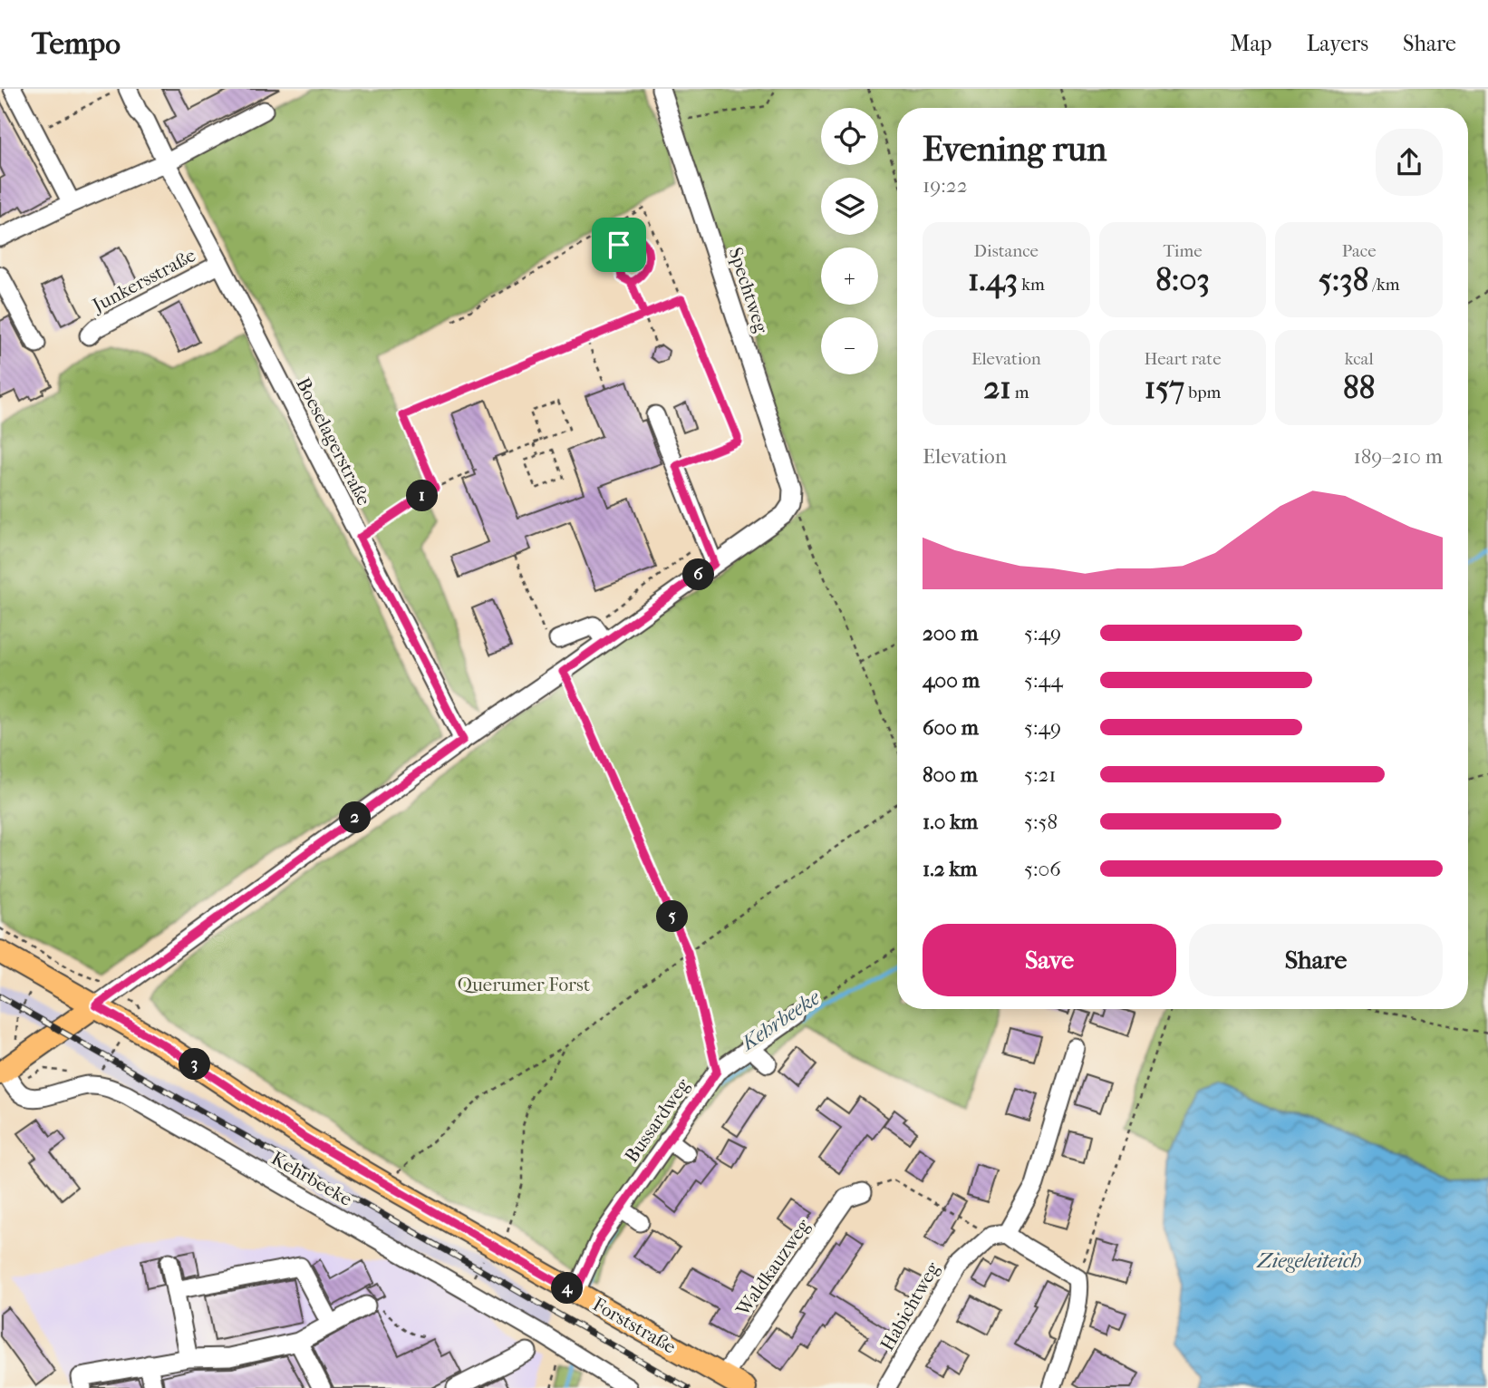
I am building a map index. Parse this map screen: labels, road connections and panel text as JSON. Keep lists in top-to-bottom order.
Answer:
{
  "streets": {
    "main road": ["Forststraße"],
    "street": [
      "Junkersstraße",
      "Spechtweg",
      "Boeselagerstraße",
      "Bussardweg",
      "Kehrbeeke",
      "Waldkauzweg",
      "Habichtweg"
    ]
  },
  "crossings": [
    ["Junkersstraße", "Boeselagerstraße"],
    ["Bussardweg", "Forststraße"],
    ["Waldkauzweg", "Forststraße"]
  ],
  "water": ["Kehrbeeke", "Ziegeleiteich"],
  "parks": ["Querumer Forst"],
  "page": {
    "header": "Tempo",
    "nav": ["Map", "Layers", "Share"],
    "map_buttons": ["+", "−"],
    "heading": ["Evening run", "19:22"],
    "stats": [
      ["Distance", "1.43 km"],
      ["Time", "8:03"],
      ["Pace", "5:38 /km"],
      ["Elevation", "21 m"],
      ["Heart rate", "157 bpm"],
      ["kcal", "88"]
    ],
    "chart": ["Elevation", "189–210 m"],
    "pins": [
      "1",
      "6",
      "2",
      "5",
      "3",
      "4"
    ],
    "list": [
      {
        "name": "200 m",
        "note": "5:49"
      },
      {
        "name": "400 m",
        "note": "5:44"
      },
      {
        "name": "600 m",
        "note": "5:49"
      },
      {
        "name": "800 m",
        "note": "5:21"
      },
      {
        "name": "1.0 km",
        "note": "5:58"
      },
      {
        "name": "1.2 km",
        "note": "5:06"
      }
    ],
    "buttons": ["Save", "Share"]
  }
}
